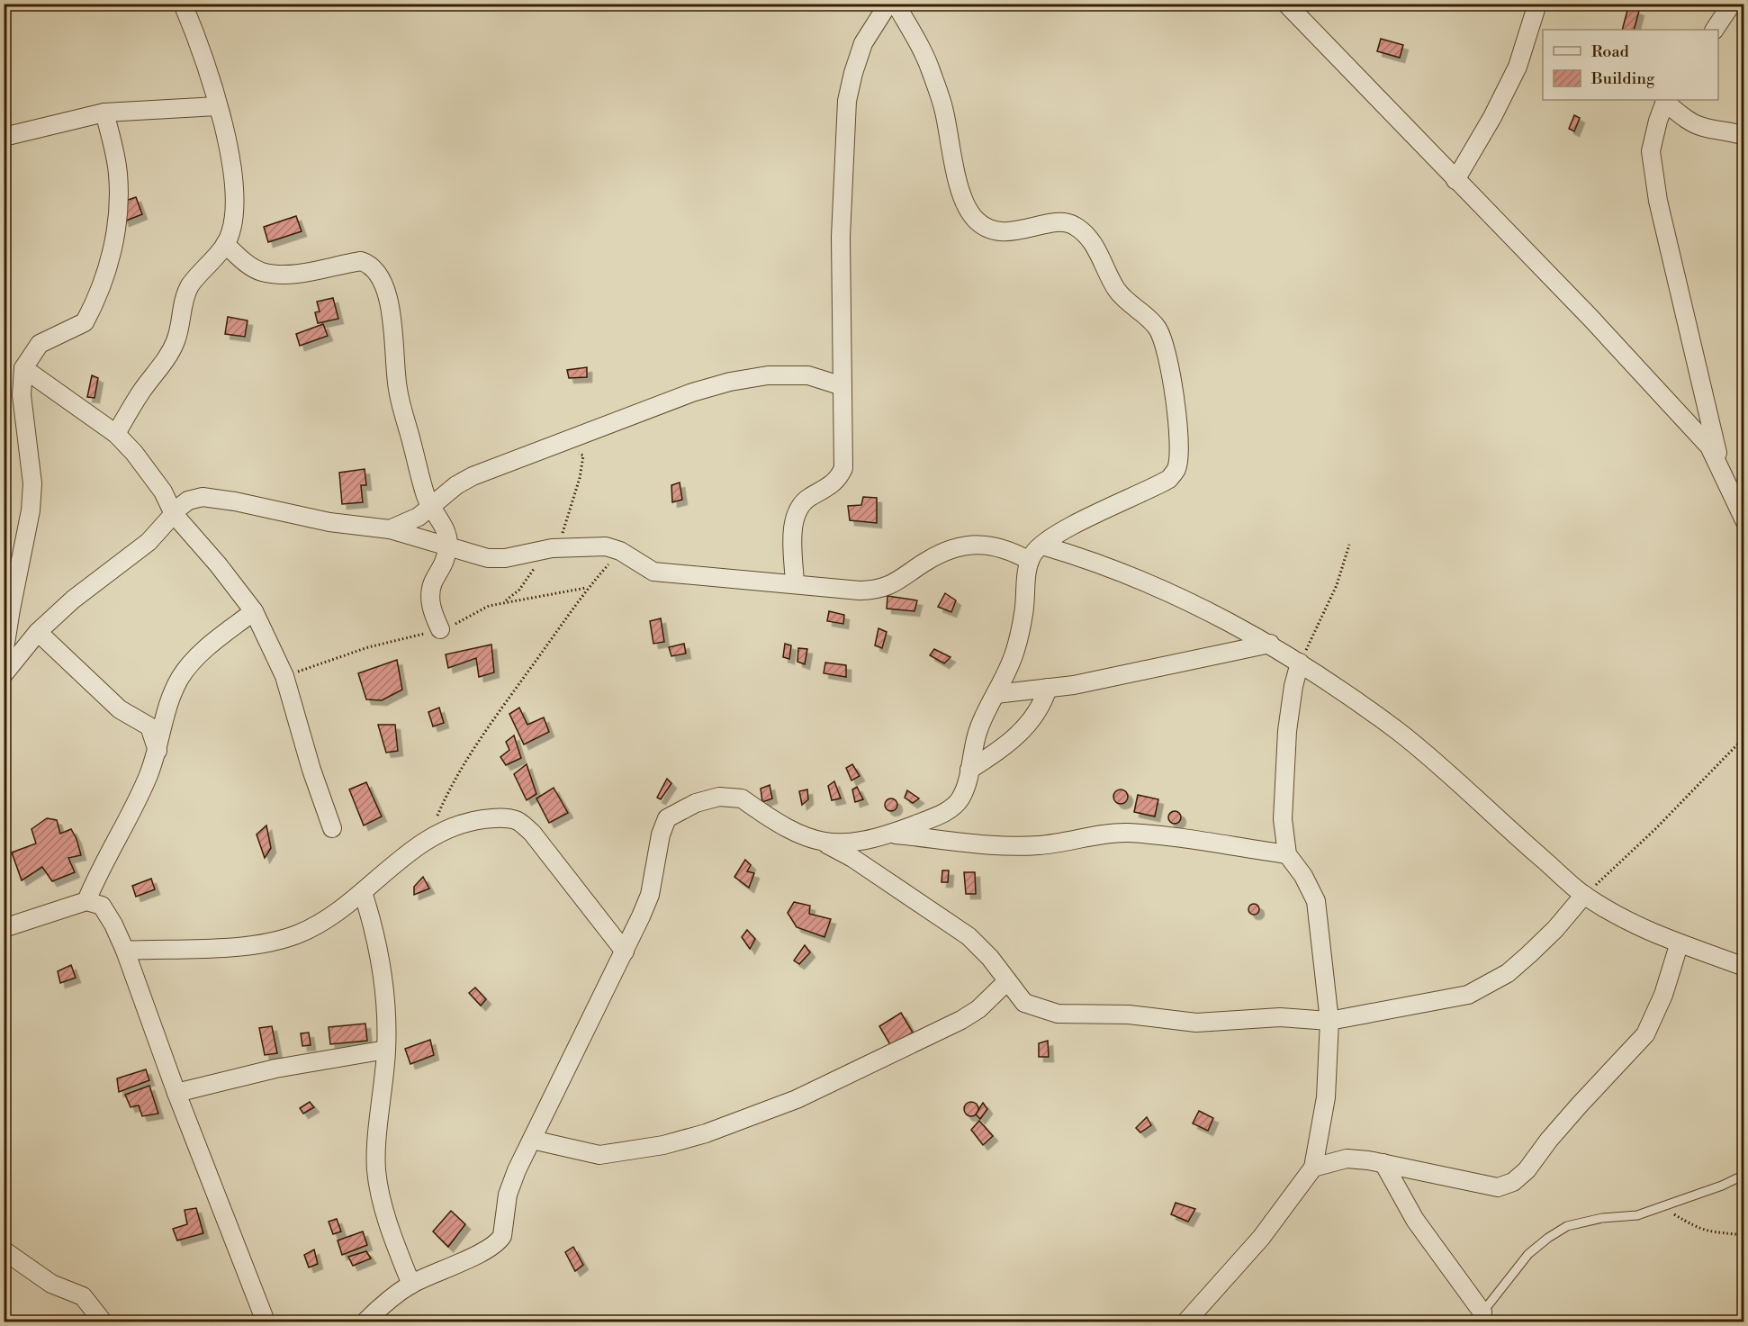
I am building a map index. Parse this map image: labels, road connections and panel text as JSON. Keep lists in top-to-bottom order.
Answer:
{
  "legend": ["Road", "Building"]
}
